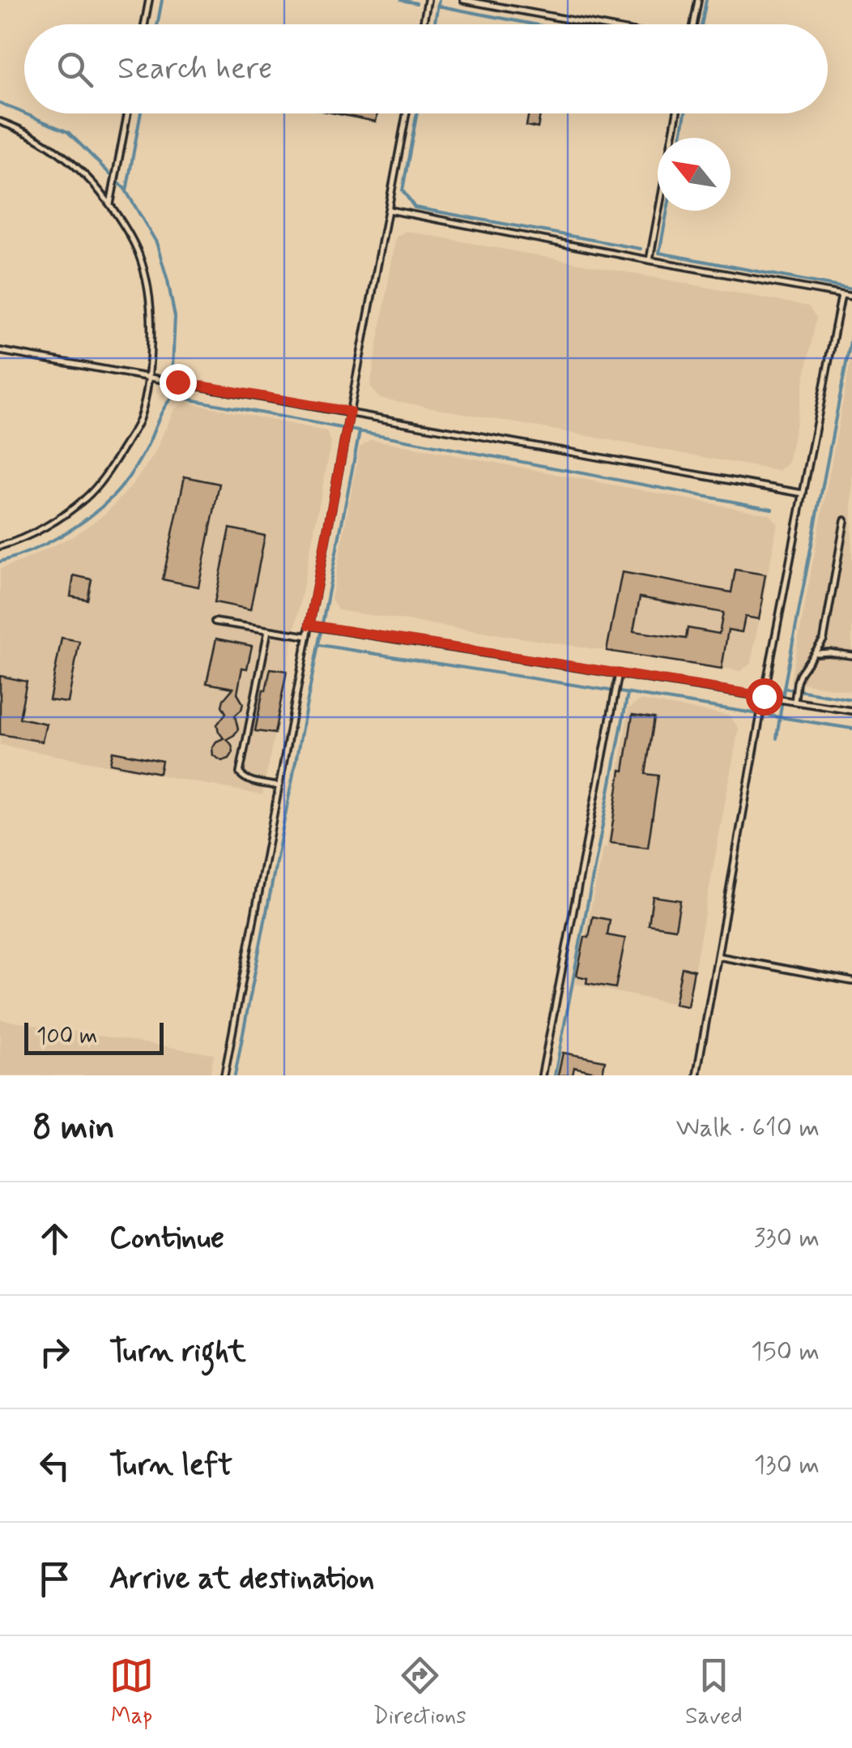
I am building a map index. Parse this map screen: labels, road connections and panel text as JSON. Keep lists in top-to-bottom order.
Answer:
{
  "scale_bar": "100 m",
  "north": "top left",
  "page": {
    "search": "Search here",
    "scale": "100 m",
    "heading": ["8 min", "Walk · 610 m"],
    "list": [
      ["Continue", "330 m"],
      ["Turn right", "150 m"],
      ["Turn left", "130 m"],
      "Arrive at destination"
    ],
    "nav": ["Map", "Directions", "Saved"]
  }
}
